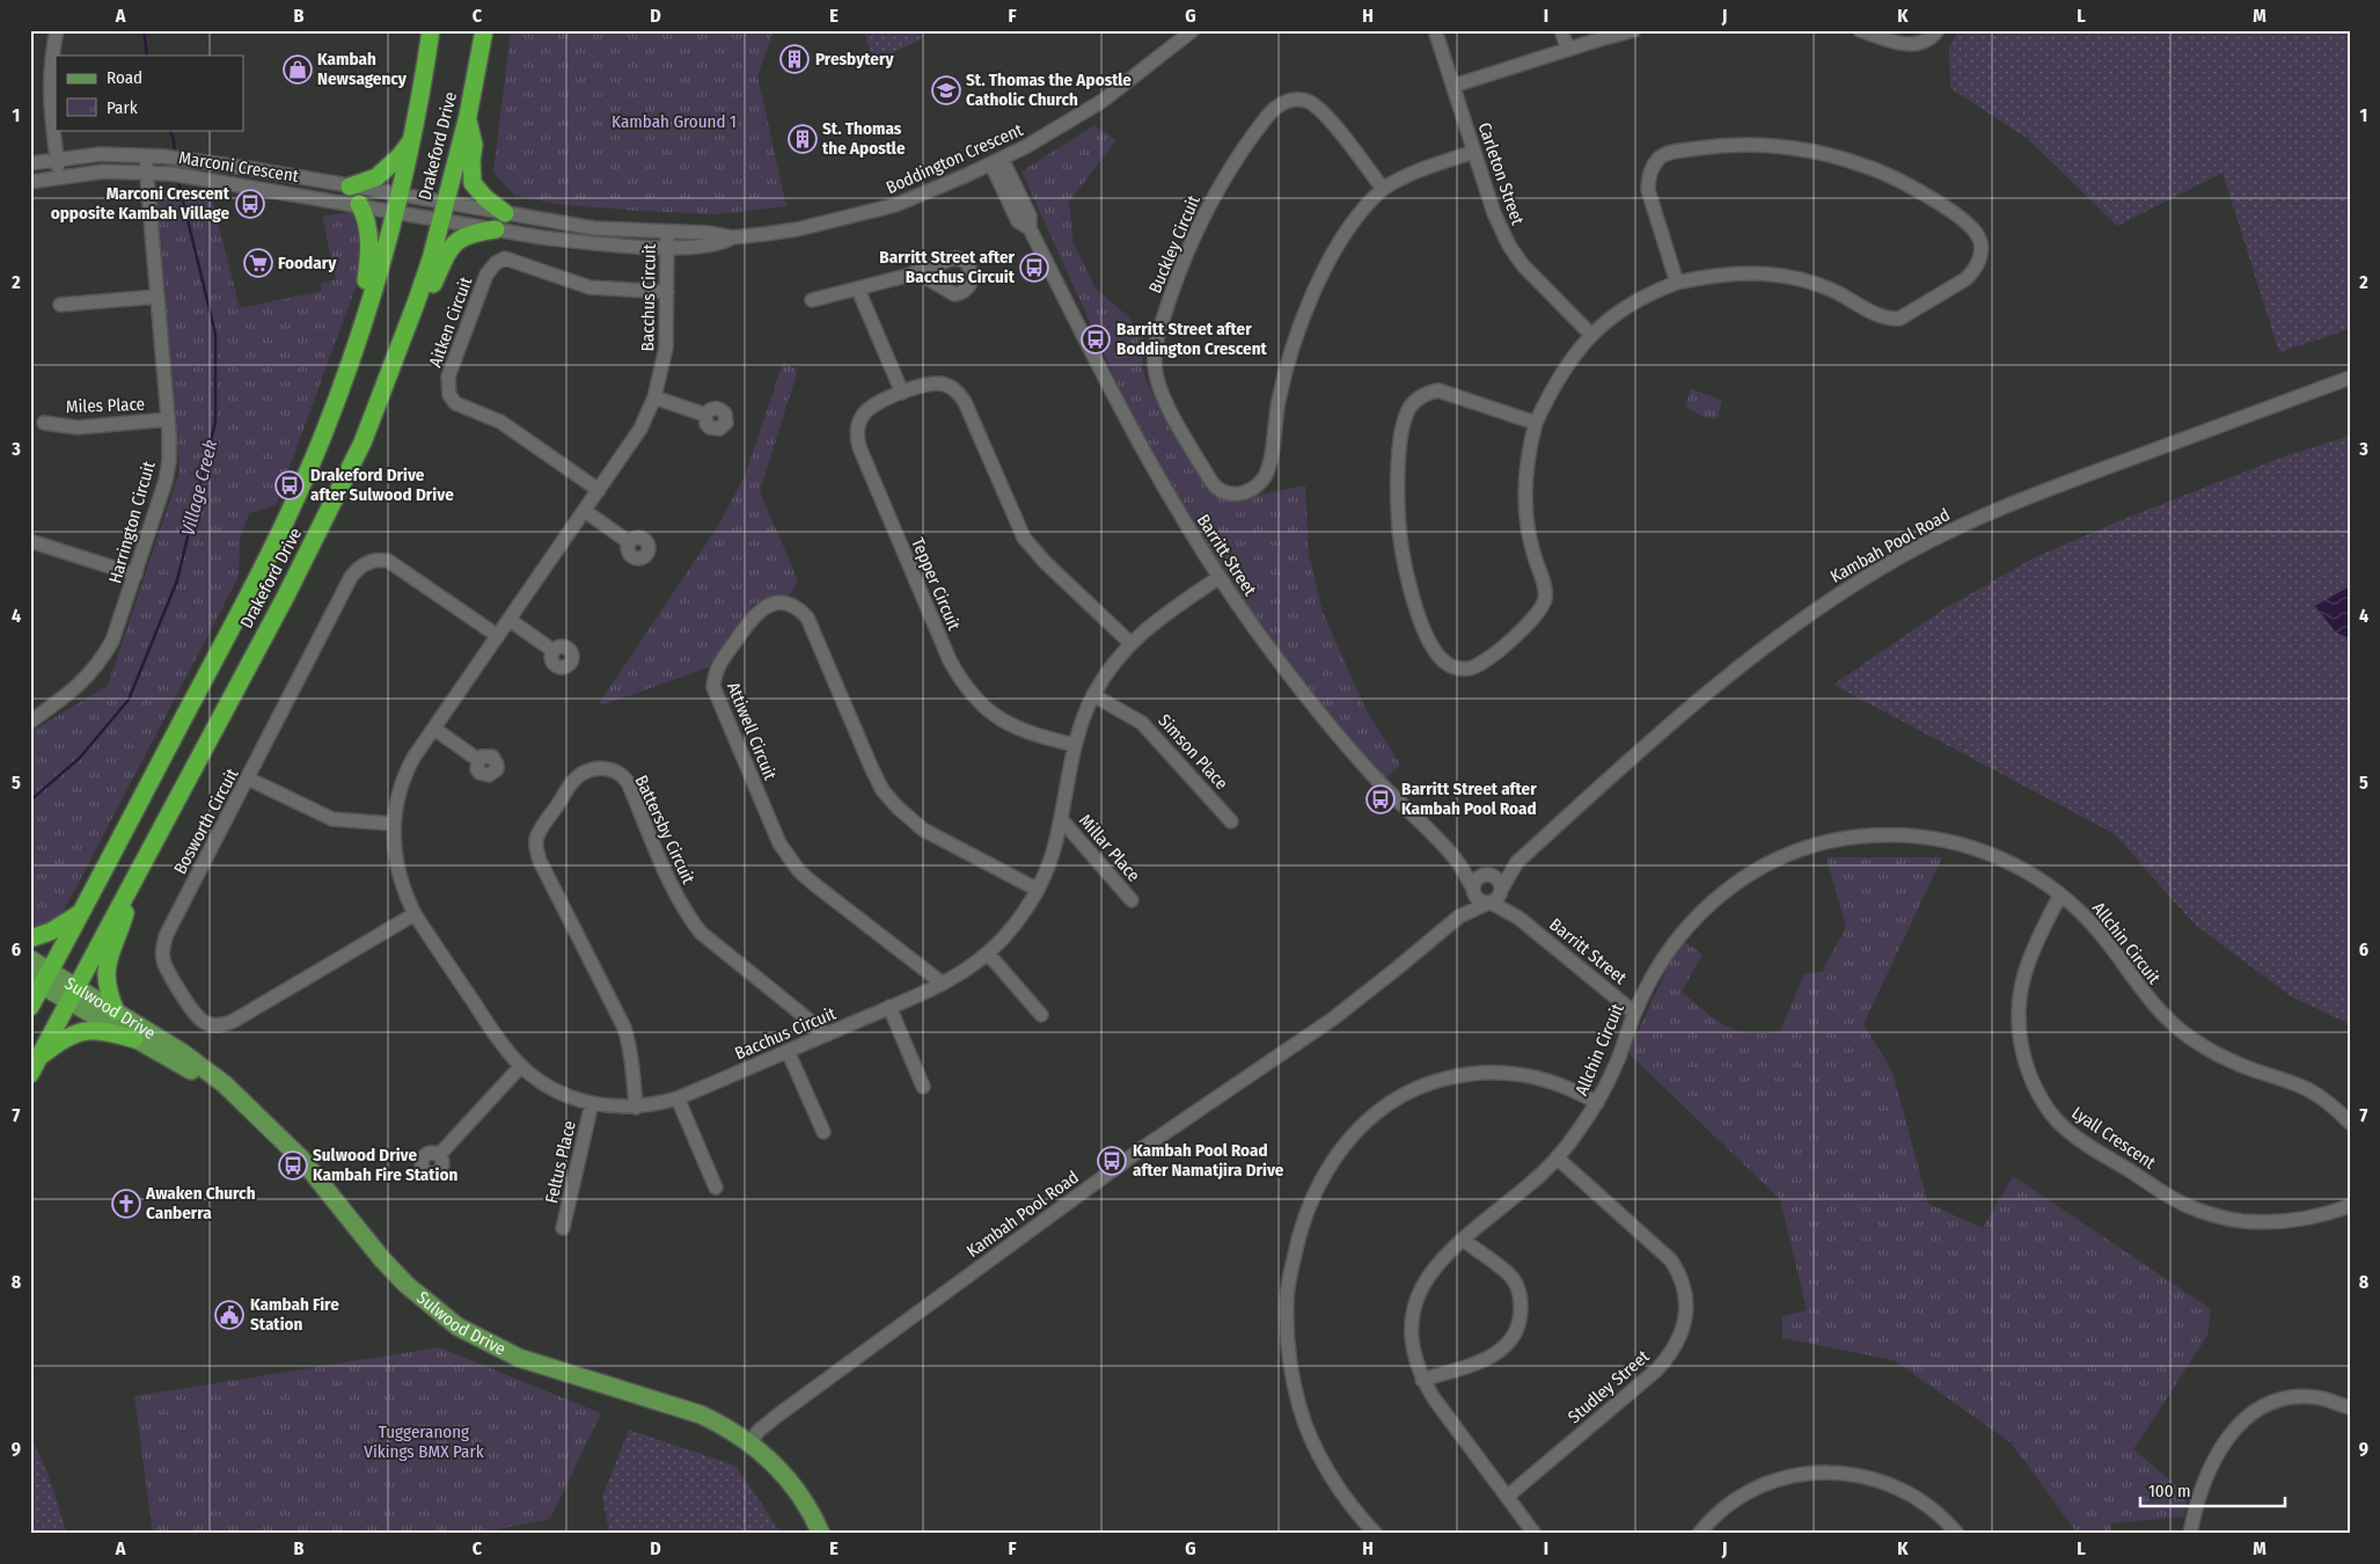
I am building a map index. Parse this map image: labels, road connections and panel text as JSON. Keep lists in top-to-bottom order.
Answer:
{
  "streets": {
    "highway": ["Drakeford Drive"],
    "main road": ["Sulwood Drive"],
    "street": [
      "Boddington Crescent",
      "Marconi Crescent",
      "Carleton Street",
      "Buckley Circuit",
      "Bacchus Circuit",
      "Aitken Circuit",
      "Miles Place",
      "Harrington Circuit",
      "Kambah Pool Road",
      "Barritt Street",
      "Tepper Circuit",
      "Attiwell Circuit",
      "Simson Place",
      "Bosworth Circuit",
      "Battersby Circuit",
      "Millar Place",
      "Allchin Circuit",
      "Lyall Crescent",
      "Feltus Place",
      "Studley Street"
    ]
  },
  "crossings": [
    ["Drakeford Drive", "Boddington Crescent"],
    ["Drakeford Drive", "Marconi Crescent"],
    ["Drakeford Drive", "Sulwood Drive"],
    ["Boddington Crescent", "Marconi Crescent"],
    ["Boddington Crescent", "Bacchus Circuit"],
    ["Boddington Crescent", "Barritt Street"],
    ["Marconi Crescent", "Harrington Circuit"],
    ["Carleton Street", "Buckley Circuit"],
    ["Bacchus Circuit", "Aitken Circuit"],
    ["Bacchus Circuit", "Barritt Street"],
    ["Bacchus Circuit", "Tepper Circuit"],
    ["Bacchus Circuit", "Attiwell Circuit"],
    ["Bacchus Circuit", "Simson Place"],
    ["Bacchus Circuit", "Bosworth Circuit"],
    ["Bacchus Circuit", "Battersby Circuit"],
    ["Bacchus Circuit", "Millar Place"],
    ["Bacchus Circuit", "Feltus Place"],
    ["Miles Place", "Harrington Circuit"],
    ["Kambah Pool Road", "Barritt Street"],
    ["Kambah Pool Road", "Sulwood Drive"],
    ["Barritt Street", "Allchin Circuit"],
    ["Allchin Circuit", "Lyall Crescent"],
    ["Allchin Circuit", "Studley Street"]
  ],
  "water": ["Village Creek"],
  "parks": ["Kambah Ground 1", "Tuggeranong Vikings BMX Park"],
  "places": {
    "building": ["Presbytery", "St. Thomas the Apostle"],
    "shop": ["Kambah Newsagency"],
    "school or university": ["St. Thomas the Apostle Catholic Church"],
    "bus stop": [
      "Marconi Crescent opposite Kambah Village",
      "Barritt Street after Bacchus Circuit",
      "Barritt Street after Boddington Crescent",
      "Drakeford Drive after Sulwood Drive",
      "Barritt Street after Kambah Pool Road",
      "Kambah Pool Road after Namatjira Drive",
      "Sulwood Drive Kambah Fire Station"
    ],
    "supermarket": ["Foodary"],
    "church": ["Awaken Church Canberra"],
    "public building": ["Kambah Fire Station"]
  },
  "legend": ["Road", "Park"],
  "scale_bar": "100 m",
  "grid": {
    "columns": [
      "A",
      "B",
      "C",
      "D",
      "E",
      "F",
      "G",
      "H",
      "I",
      "J",
      "K",
      "L",
      "M"
    ],
    "rows": [
      "1",
      "2",
      "3",
      "4",
      "5",
      "6",
      "7",
      "8",
      "9"
    ]
  }
}
